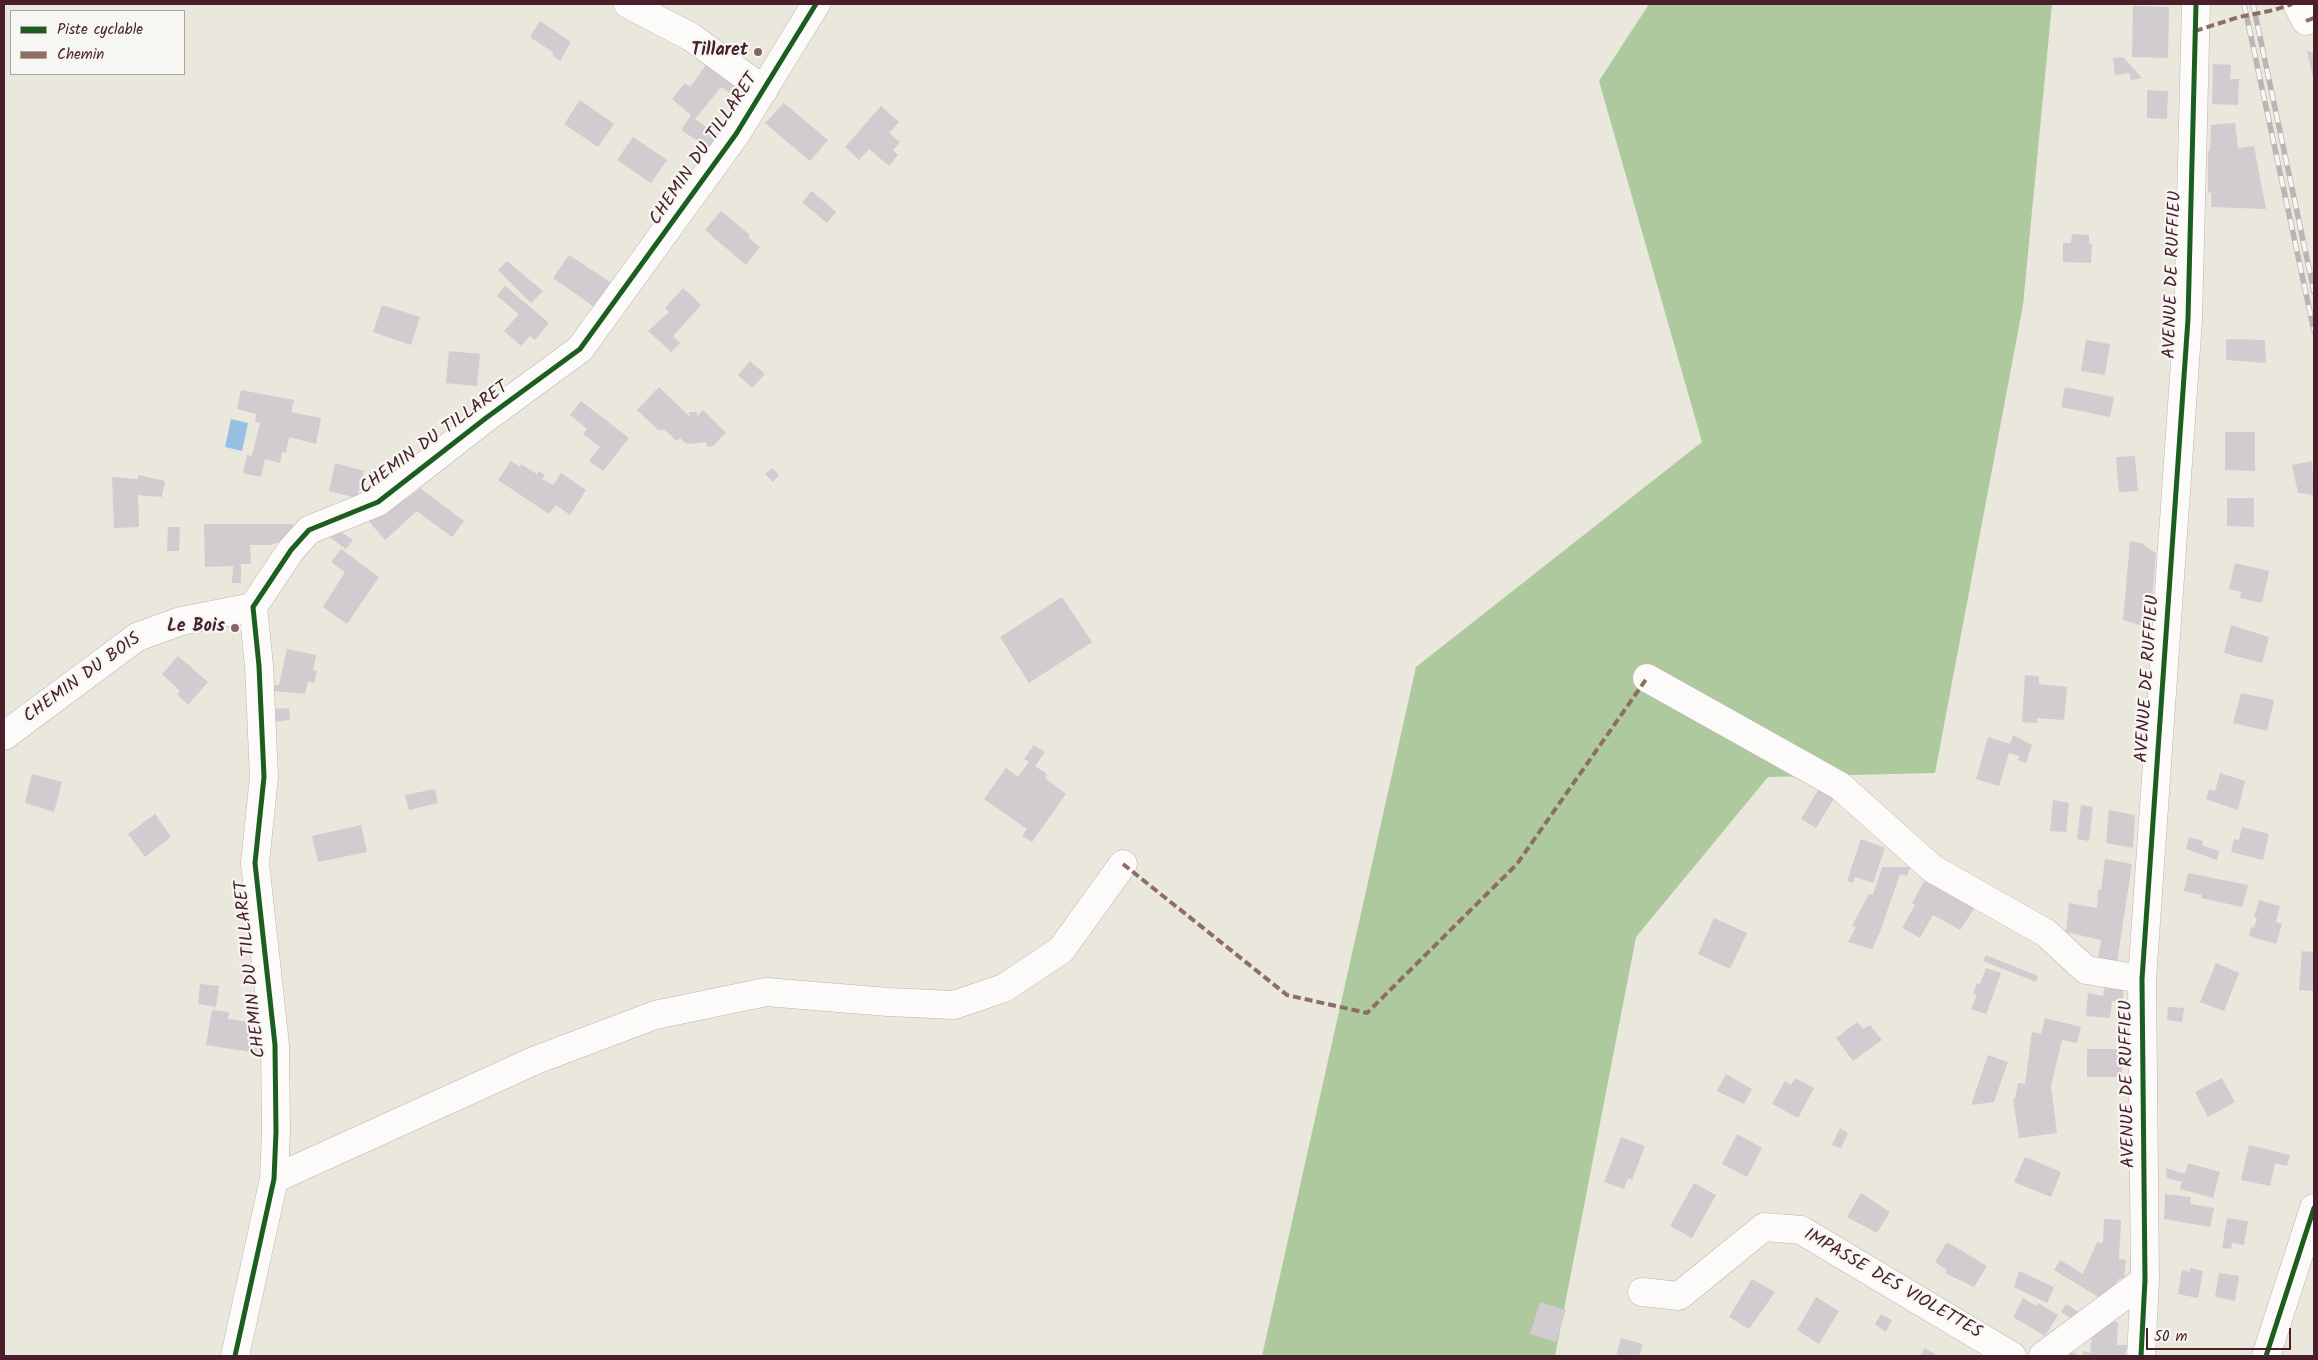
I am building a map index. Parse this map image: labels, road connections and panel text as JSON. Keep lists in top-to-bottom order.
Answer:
{
  "streets": {
    "street": [
      "CHEMIN DU TILLARET",
      "AVENUE DE RUFFIEU",
      "CHEMIN DU BOIS",
      "IMPASSE DES VIOLETTES"
    ]
  },
  "crossings": [
    ["CHEMIN DU TILLARET", "CHEMIN DU BOIS"]
  ],
  "places": ["Tillaret", "Le Bois"],
  "legend": ["Piste cyclable", "Chemin"],
  "scale_bar": "50 m"
}
